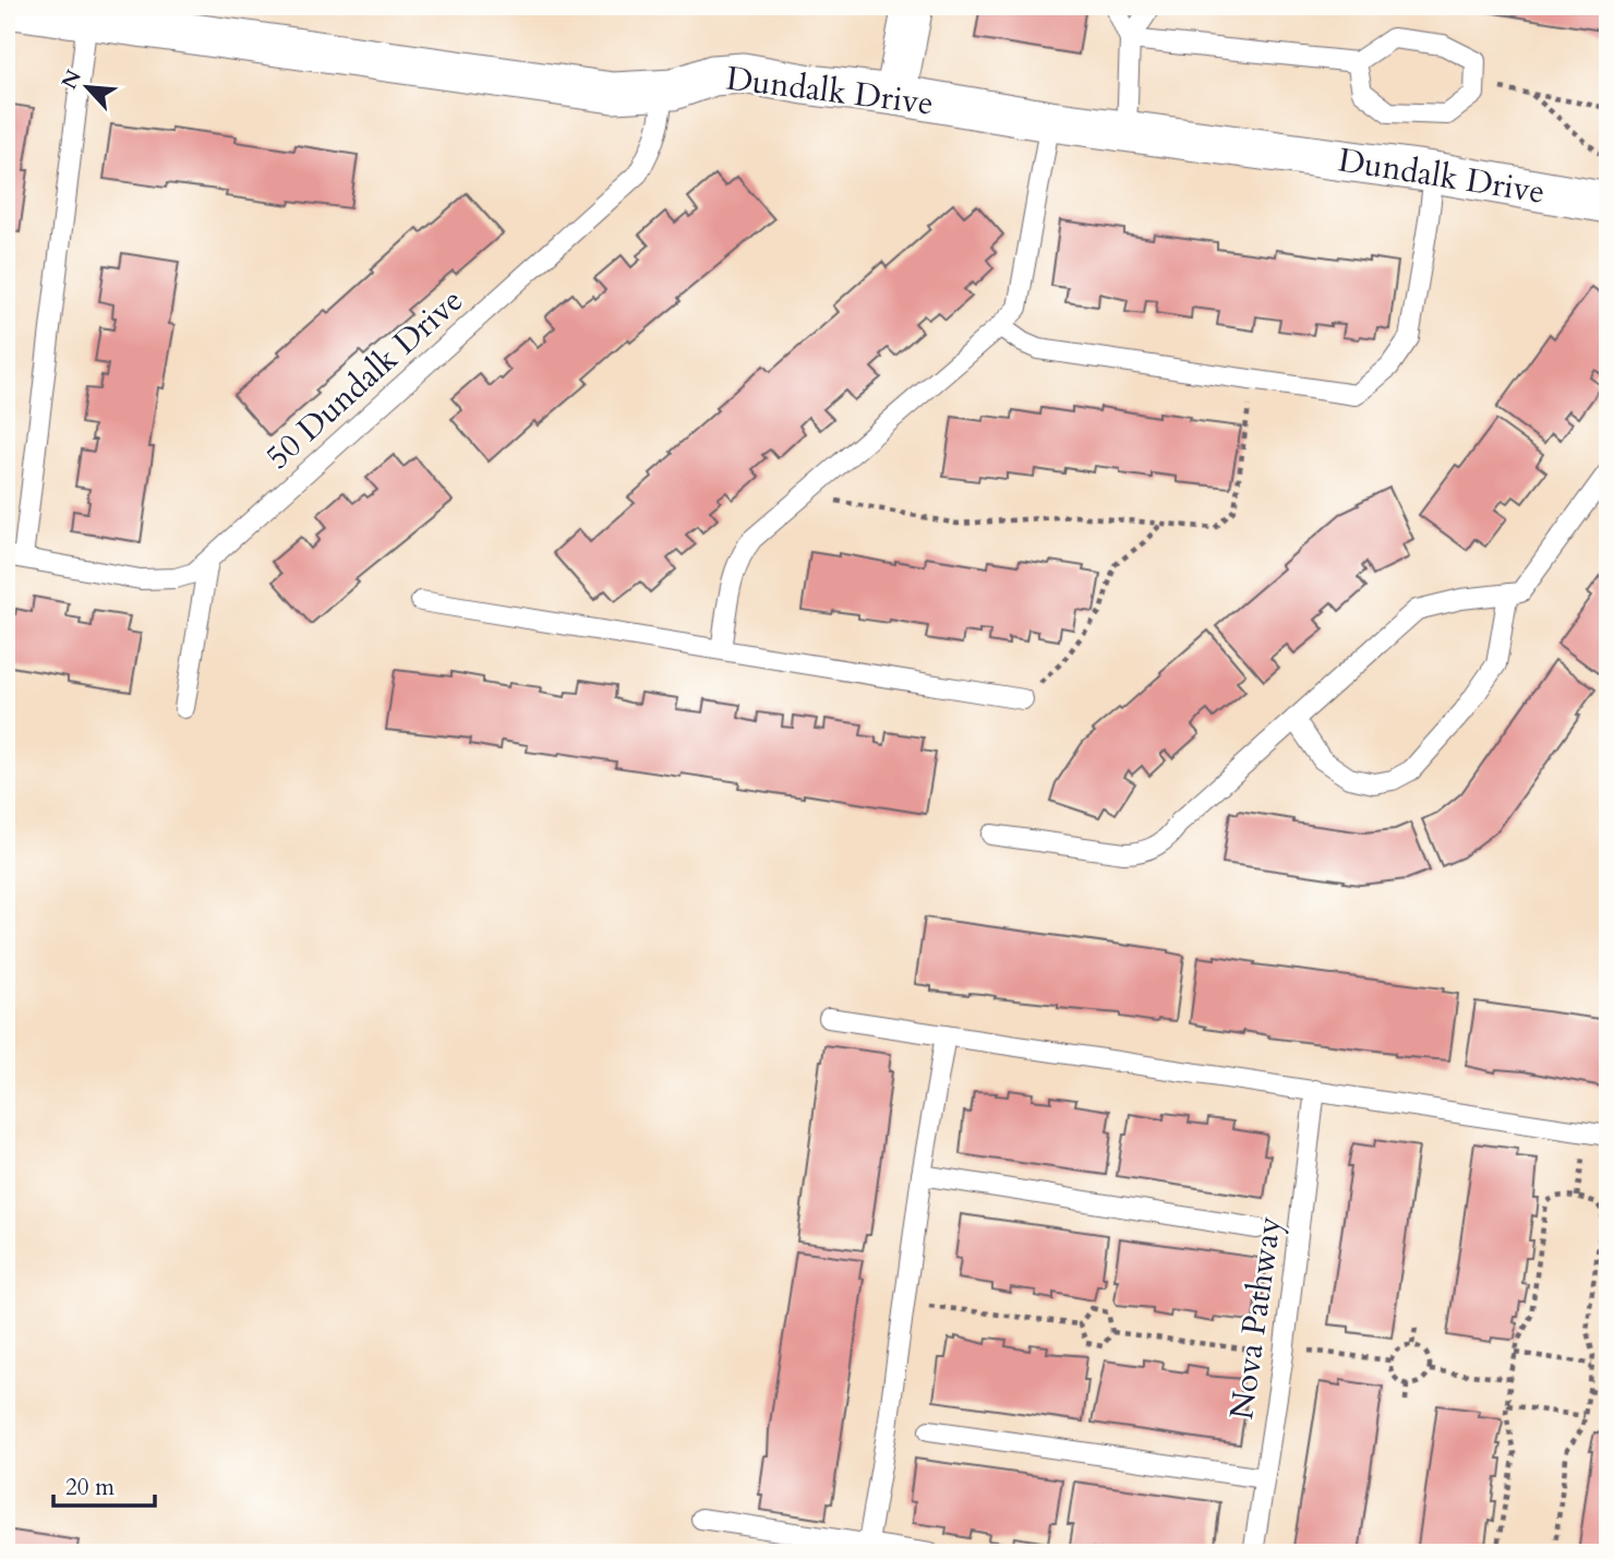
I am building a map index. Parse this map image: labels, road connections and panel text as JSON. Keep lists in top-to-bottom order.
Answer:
{
  "streets": {
    "street": ["Dundalk Drive"],
    "lane": ["50 Dundalk Drive", "Nova Pathway"]
  },
  "crossings": [
    ["Dundalk Drive", "50 Dundalk Drive"]
  ],
  "scale_bar": "20 m",
  "north": "top left"
}
